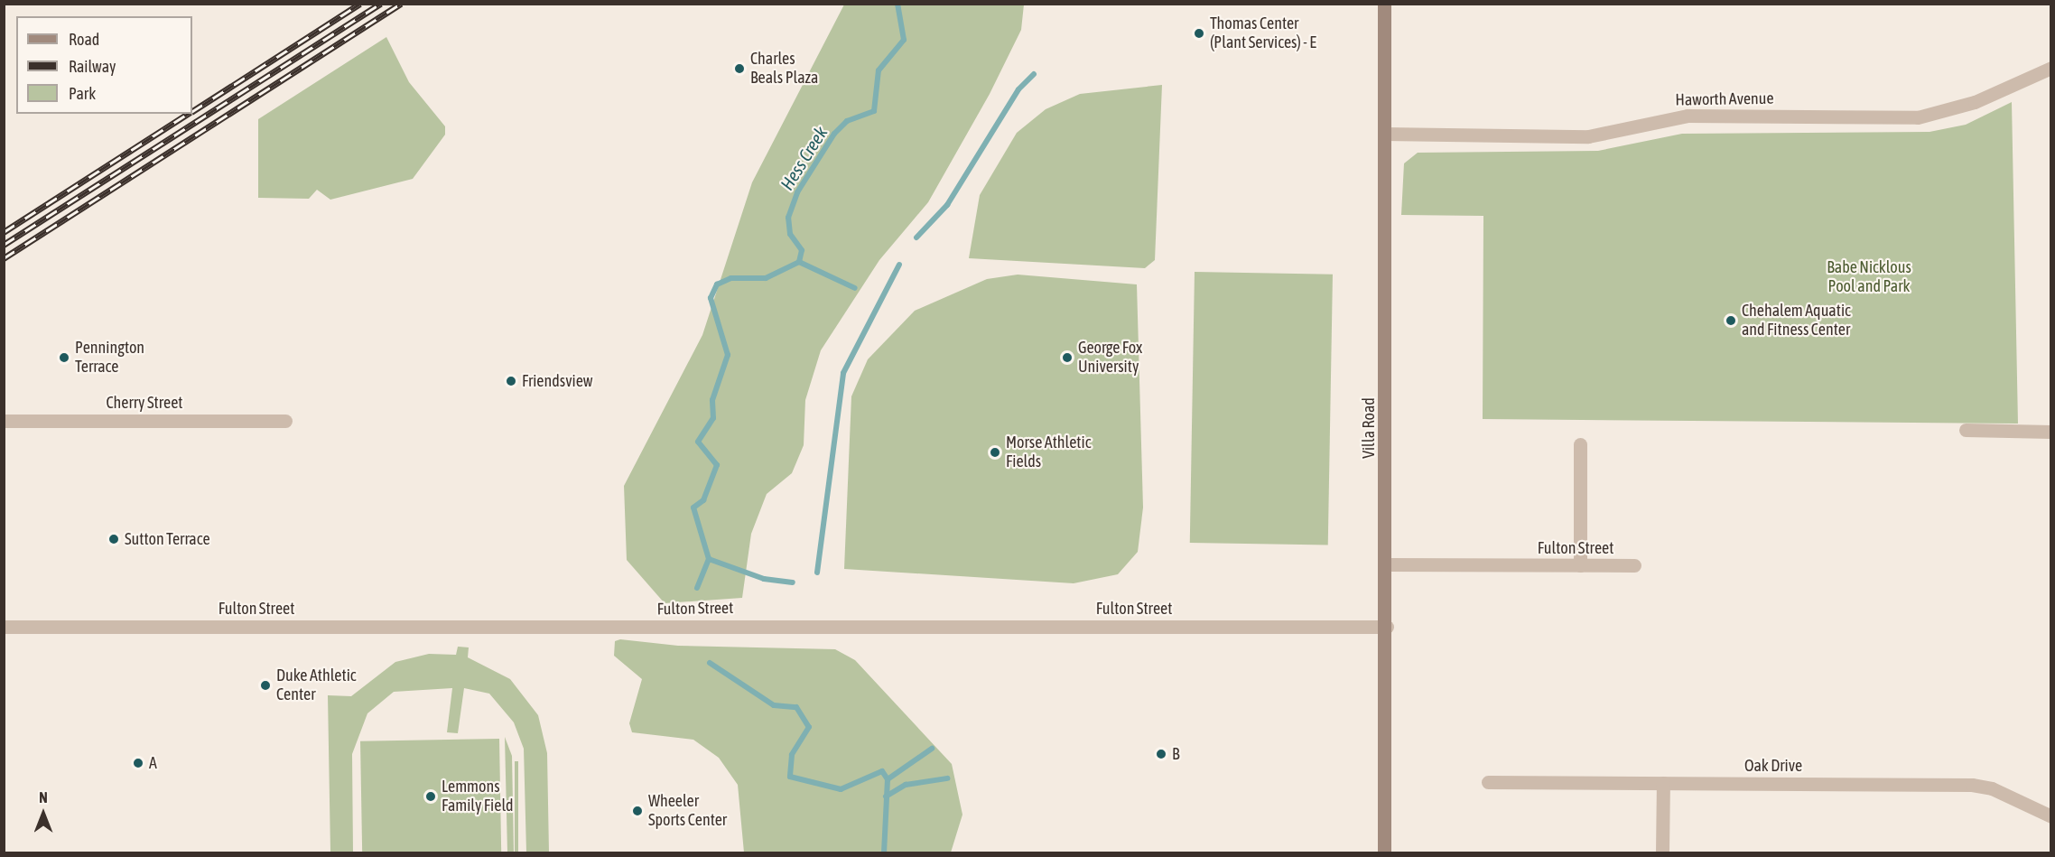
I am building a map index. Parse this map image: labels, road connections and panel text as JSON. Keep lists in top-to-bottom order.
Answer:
{
  "streets": {
    "main road": ["Villa Road"],
    "street": [
      "Haworth Avenue",
      "Cherry Street",
      "Fulton Street",
      "Oak Drive"
    ]
  },
  "crossings": [
    ["Haworth Avenue", "Villa Road"],
    ["Villa Road", "Fulton Street"]
  ],
  "water": ["Hess Creek"],
  "parks": ["Babe Nicklous Pool and Park"],
  "places": [
    "Thomas Center (Plant Services) - E",
    "Charles Beals Plaza",
    "Chehalem Aquatic and Fitness Center",
    "Pennington Terrace",
    "George Fox University",
    "Friendsview",
    "Morse Athletic Fields",
    "Sutton Terrace",
    "Duke Athletic Center",
    "B",
    "A",
    "Lemmons Family Field",
    "Wheeler Sports Center"
  ],
  "legend": ["Road", "Railway", "Park"],
  "north": "top"
}
